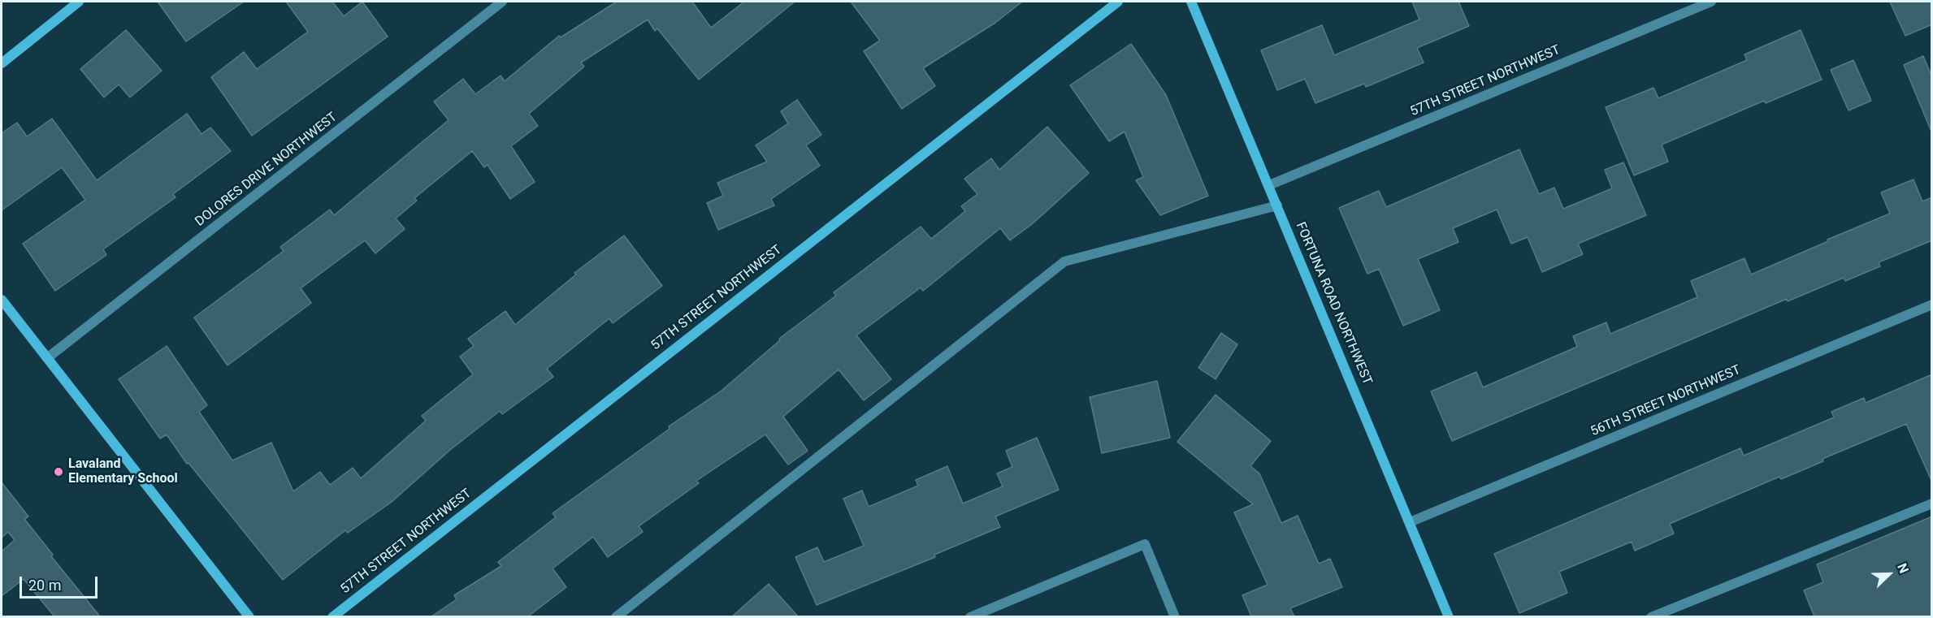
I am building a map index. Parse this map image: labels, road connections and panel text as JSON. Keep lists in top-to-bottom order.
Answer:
{
  "streets": {
    "street": [
      "57TH STREET NORTHWEST",
      "DOLORES DRIVE NORTHWEST",
      "FORTUNA ROAD NORTHWEST",
      "56TH STREET NORTHWEST"
    ]
  },
  "crossings": [
    ["57TH STREET NORTHWEST", "FORTUNA ROAD NORTHWEST"],
    ["FORTUNA ROAD NORTHWEST", "56TH STREET NORTHWEST"]
  ],
  "places": ["Lavaland Elementary School"],
  "scale_bar": "20 m",
  "north": "top right"
}
